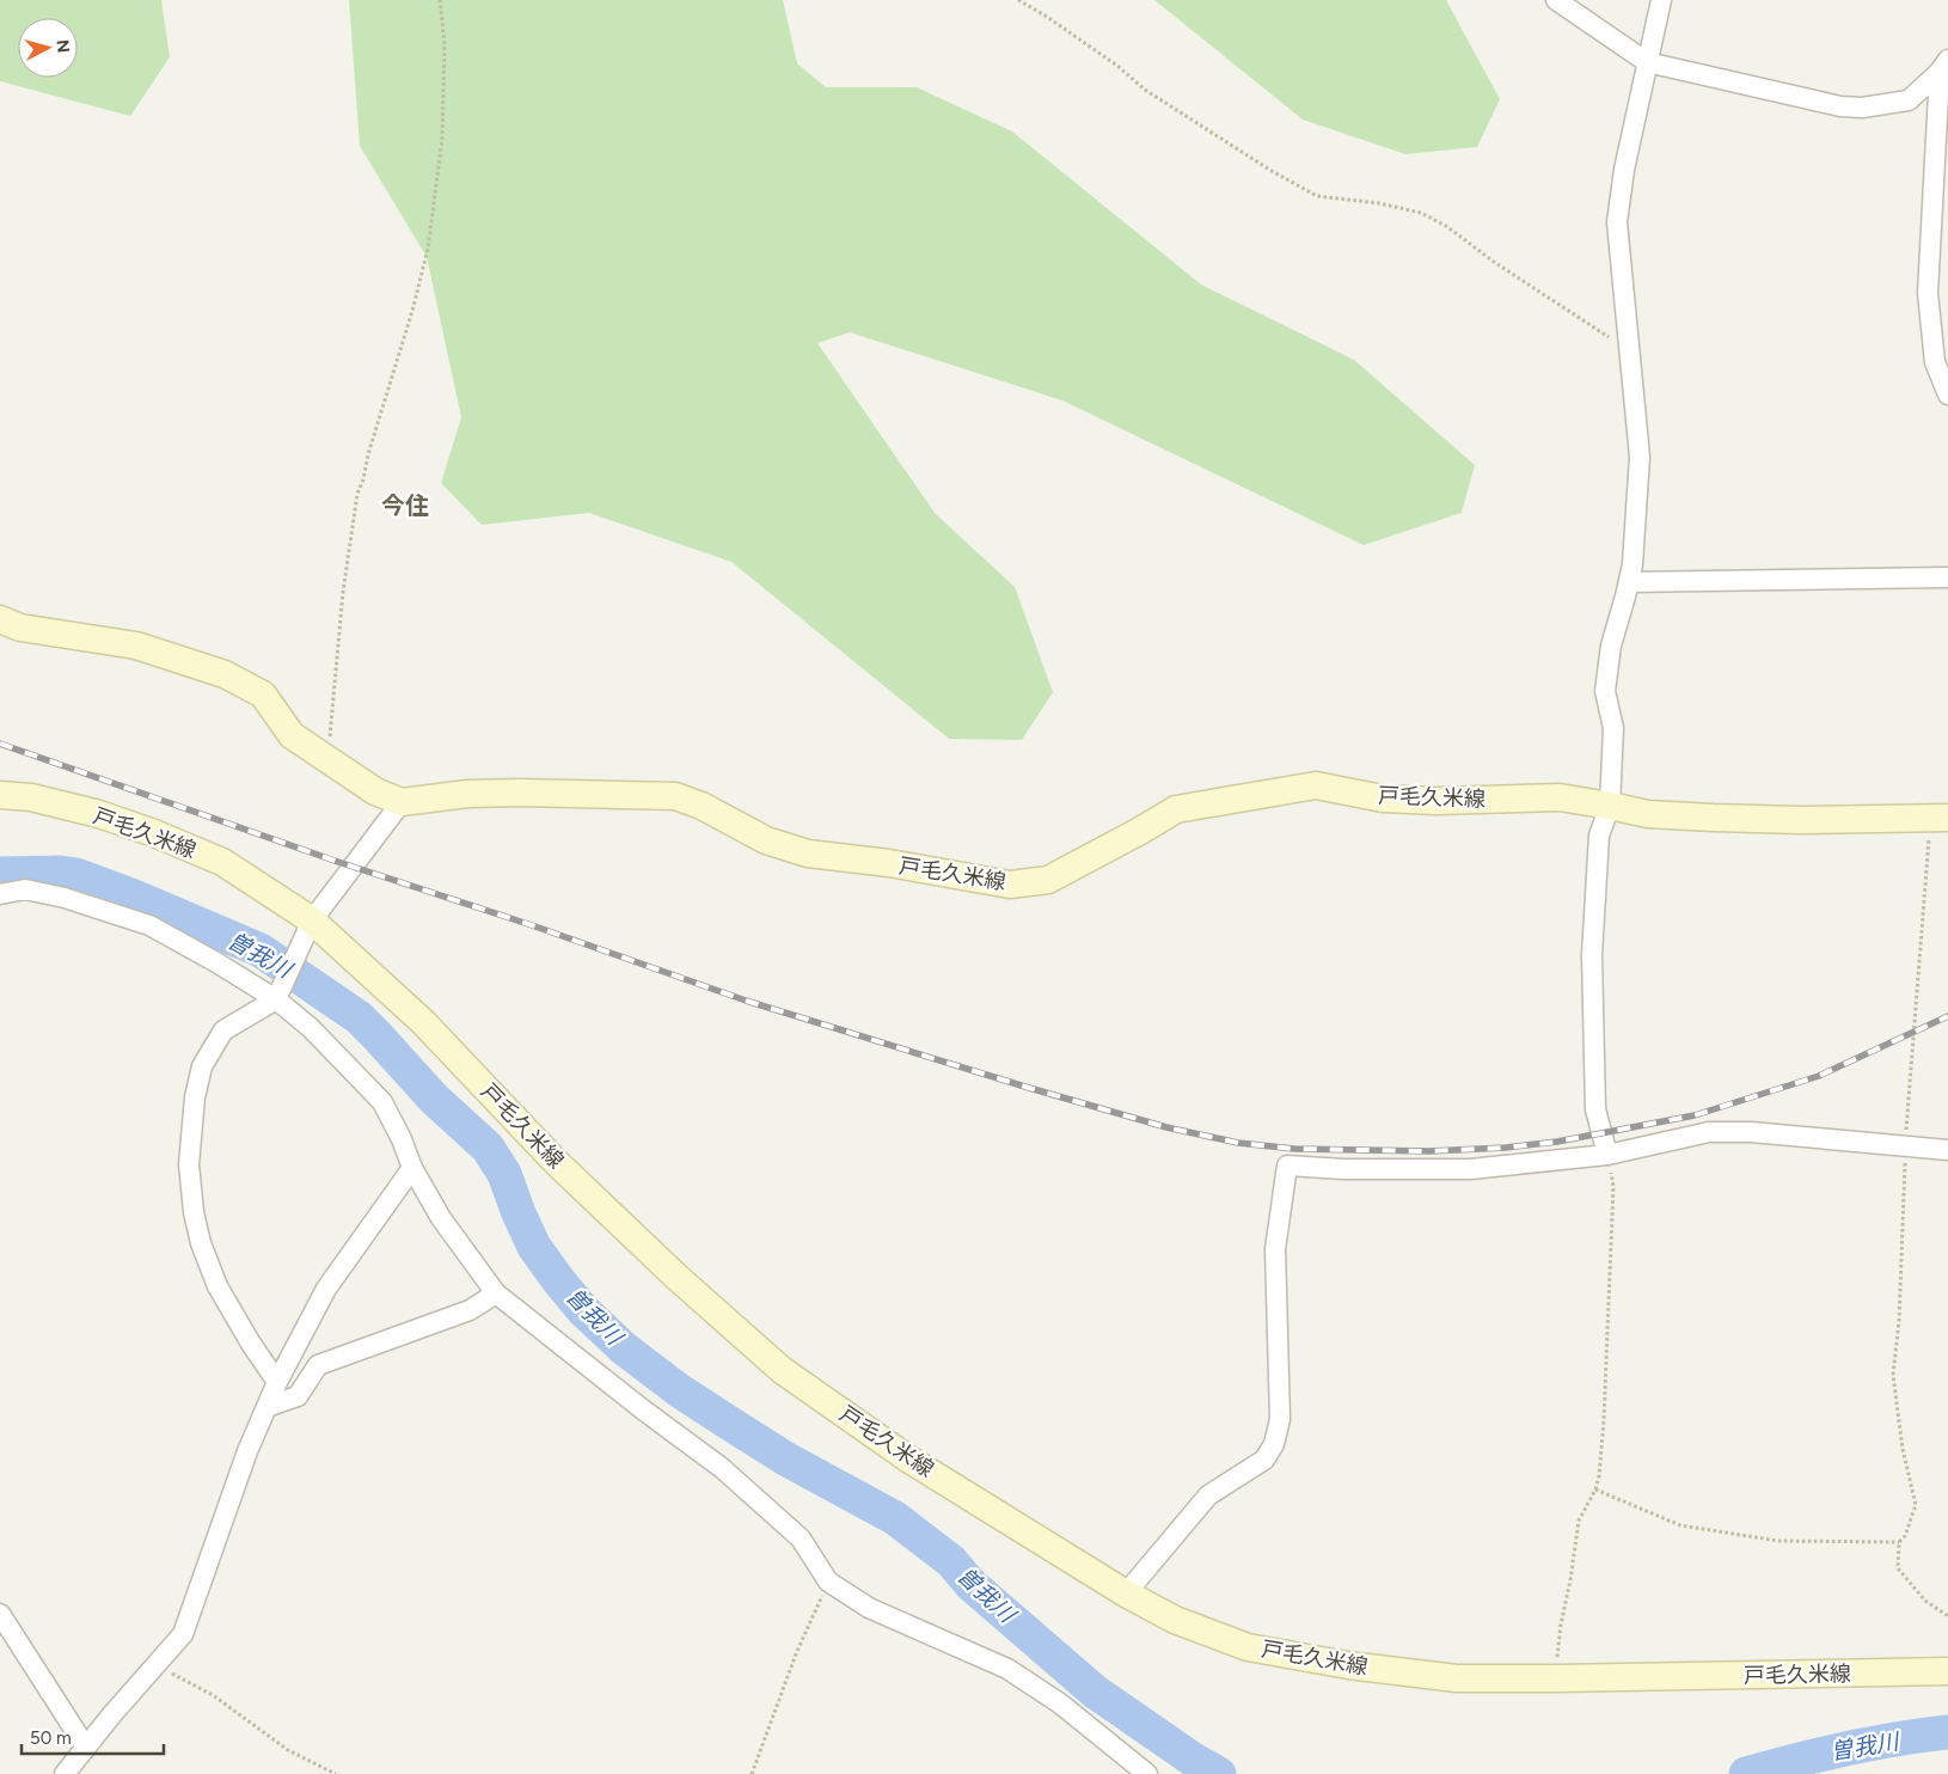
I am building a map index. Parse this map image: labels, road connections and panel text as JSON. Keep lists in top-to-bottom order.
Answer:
{
  "streets": {
    "main road": ["戸毛久米線"]
  },
  "districts": ["今住"],
  "water": ["曽我川"],
  "scale_bar": "50 m",
  "north": "right"
}
